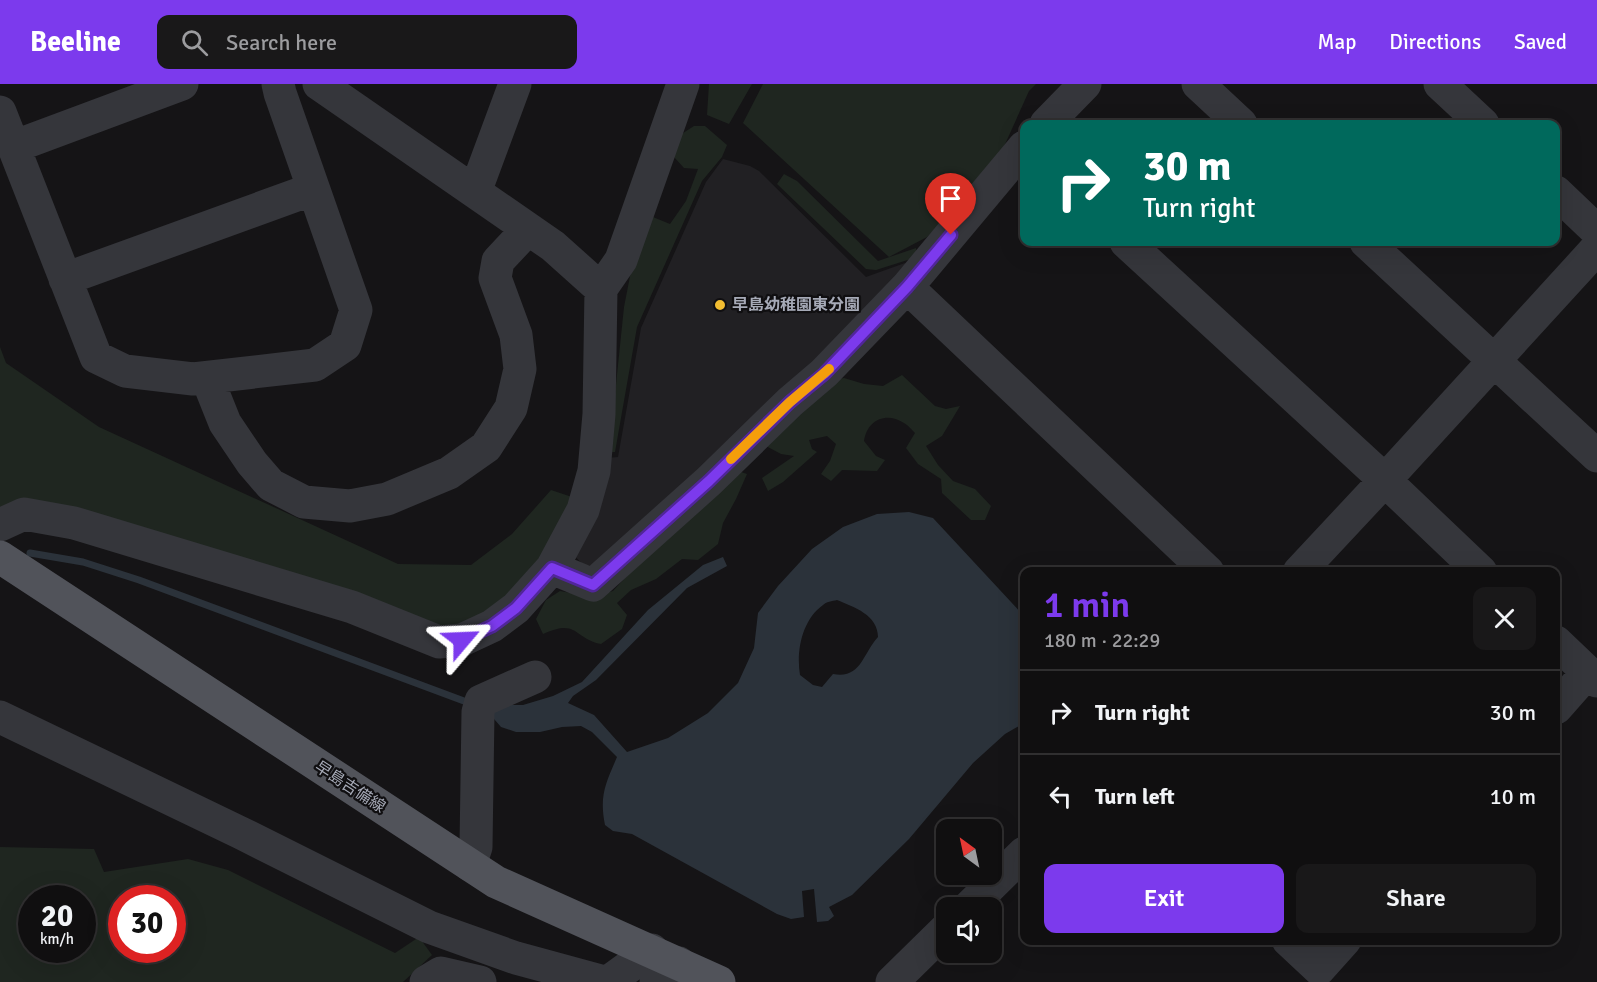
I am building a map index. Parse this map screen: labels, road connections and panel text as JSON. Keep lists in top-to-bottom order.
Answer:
{
  "streets": {
    "main road": ["早島吉備線"]
  },
  "places": ["早島幼稚園東分園"],
  "north": "top left",
  "page": {
    "header": "Beeline",
    "search": "Search here",
    "nav": ["Map", "Directions", "Saved"],
    "turn": ["30 m", "Turn right"],
    "heading": ["1 min", "180 m · 22:29"],
    "list": [
      {
        "name": "Turn right",
        "value": "30 m"
      },
      {
        "name": "Turn left",
        "value": "10 m"
      }
    ],
    "buttons": ["Exit", "Share"],
    "speed": "20 km/h",
    "limit": "30"
  }
}
